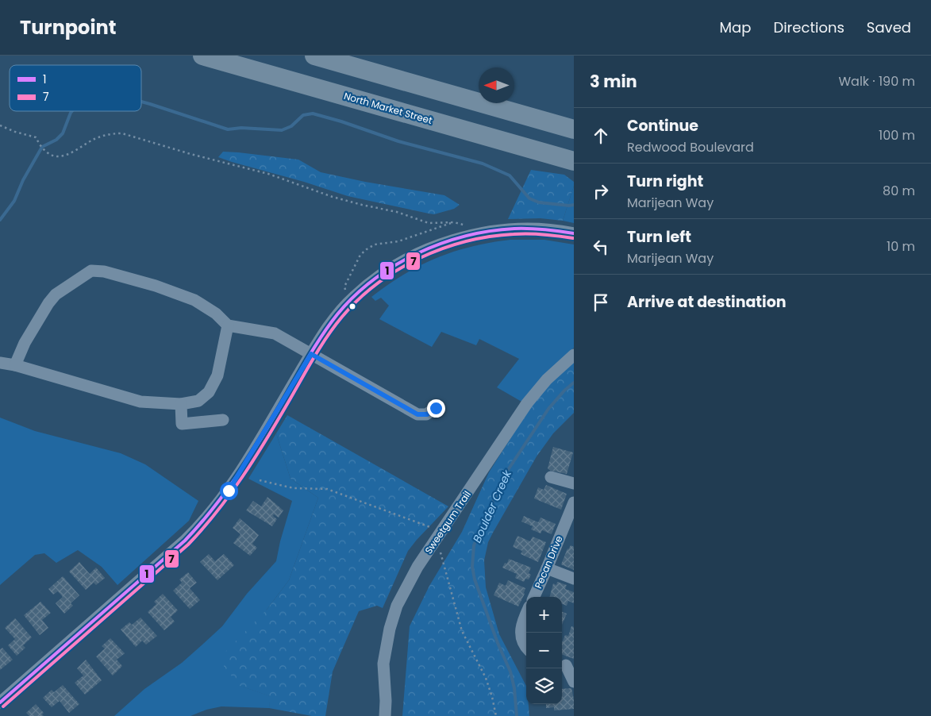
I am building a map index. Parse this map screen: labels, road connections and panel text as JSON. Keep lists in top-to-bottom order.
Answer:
{
  "streets": {
    "main road": ["North Market Street"],
    "street": ["Sweetgum Trail", "Pecan Drive"]
  },
  "water": ["Boulder Creek"],
  "lines": ["transit line 1", "transit line 7"],
  "legend": ["1", "7"],
  "north": "left",
  "page": {
    "header": "Turnpoint",
    "nav": ["Map", "Directions", "Saved"],
    "heading": ["3 min", "Walk · 190 m"],
    "list": [
      ["Continue", "Redwood Boulevard", "100 m"],
      ["Turn right", "Marijean Way", "80 m"],
      ["Turn left", "Marijean Way", "10 m"],
      "Arrive at destination"
    ],
    "map_buttons": ["+", "−"]
  }
}
